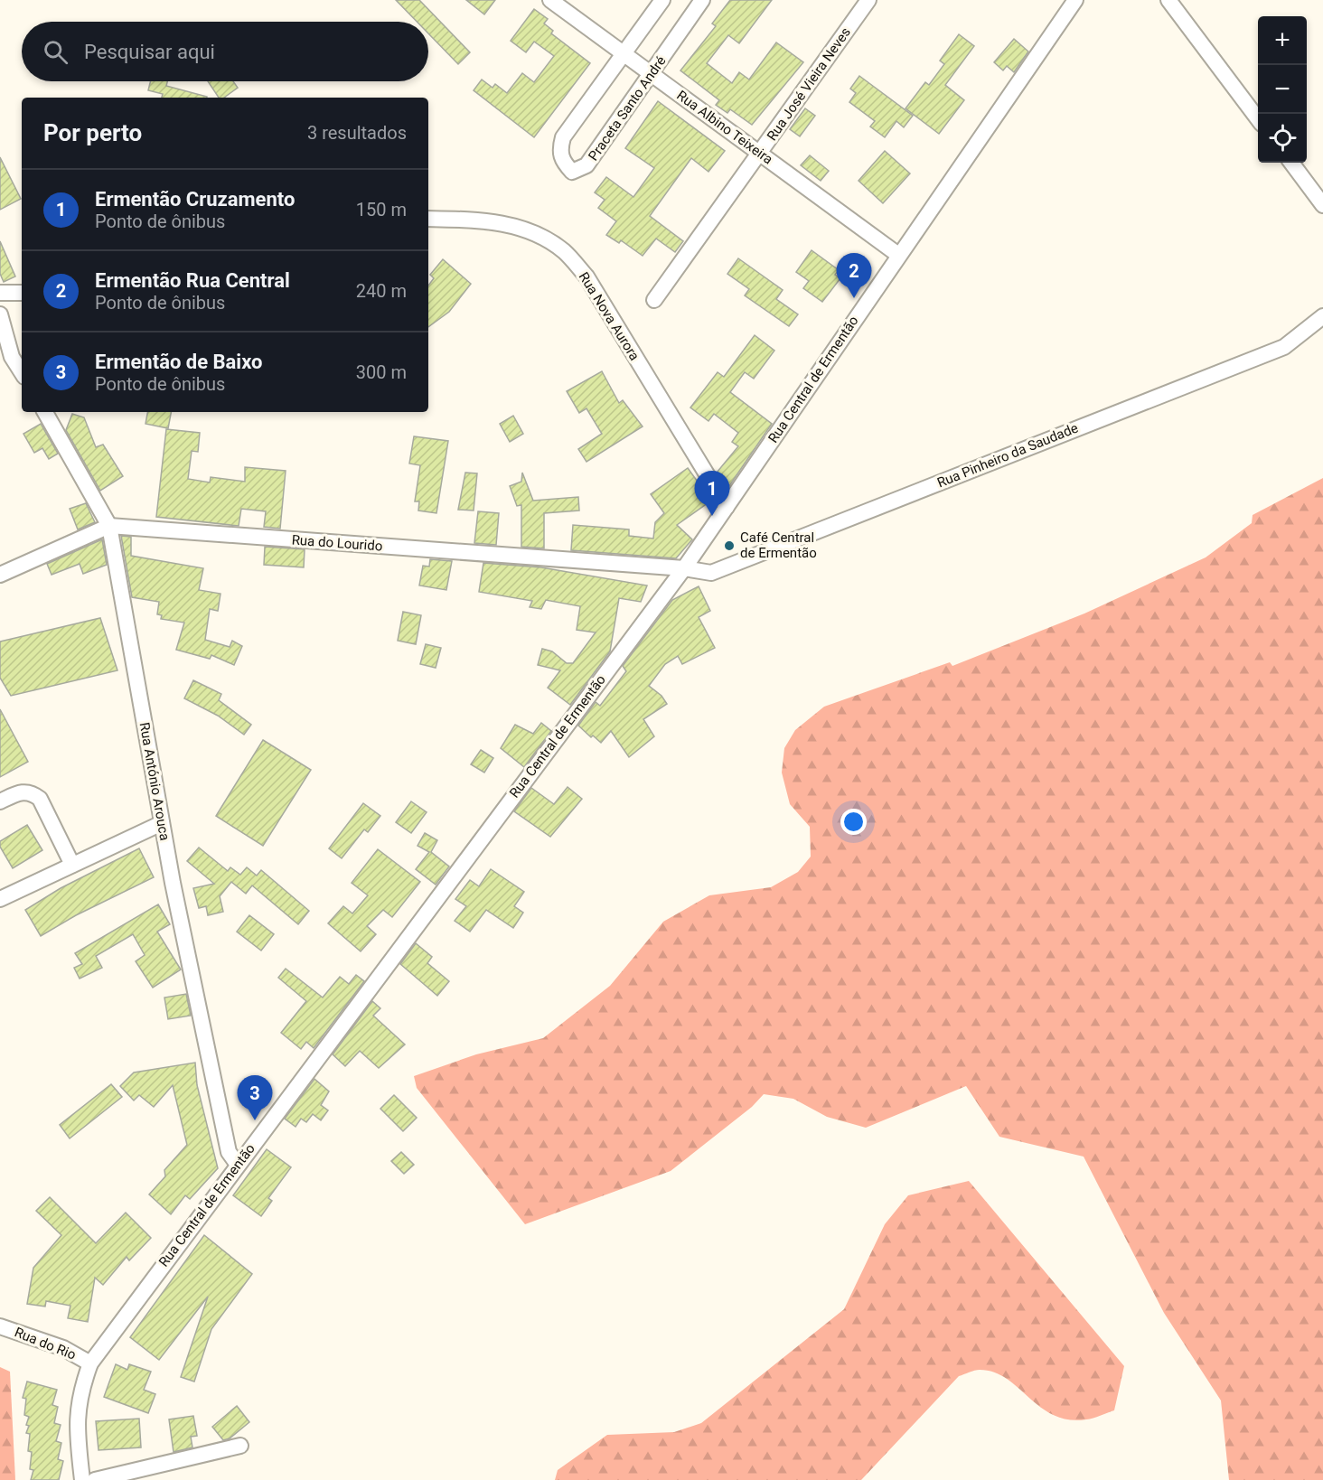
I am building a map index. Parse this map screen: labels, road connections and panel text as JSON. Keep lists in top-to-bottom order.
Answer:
{
  "streets": {
    "street": [
      "Rua José Vieira Neves",
      "Praceta Santo André",
      "Rua Albino Teixeira",
      "Rua Nova Aurora",
      "Rua Central de Ermentão",
      "Rua Pinheiro da Saudade",
      "Rua do Lourido",
      "Rua António Arouca",
      "Rua do Rio"
    ]
  },
  "crossings": [
    ["Rua José Vieira Neves", "Rua Albino Teixeira"],
    ["Praceta Santo André", "Rua Albino Teixeira"],
    ["Rua Albino Teixeira", "Rua Central de Ermentão"],
    ["Rua Nova Aurora", "Rua Central de Ermentão"],
    ["Rua Central de Ermentão", "Rua Pinheiro da Saudade"],
    ["Rua Central de Ermentão", "Rua do Lourido"],
    ["Rua Central de Ermentão", "Rua António Arouca"],
    ["Rua Central de Ermentão", "Rua do Rio"],
    ["Rua Pinheiro da Saudade", "Rua do Lourido"],
    ["Rua do Lourido", "Rua António Arouca"]
  ],
  "places": ["Café Central de Ermentão"],
  "page": {
    "map_buttons": ["+", "−"],
    "search": "Pesquisar aqui",
    "heading": ["Por perto", "3 resultados"],
    "list": [
      {
        "mark": "1",
        "name": "Ermentão Cruzamento",
        "note": "Ponto de ônibus",
        "value": "150 m"
      },
      {
        "mark": "2",
        "name": "Ermentão Rua Central",
        "note": "Ponto de ônibus",
        "value": "240 m"
      },
      {
        "mark": "3",
        "name": "Ermentão de Baixo",
        "note": "Ponto de ônibus",
        "value": "300 m"
      }
    ],
    "pins": ["2", "1", "3"]
  }
}
